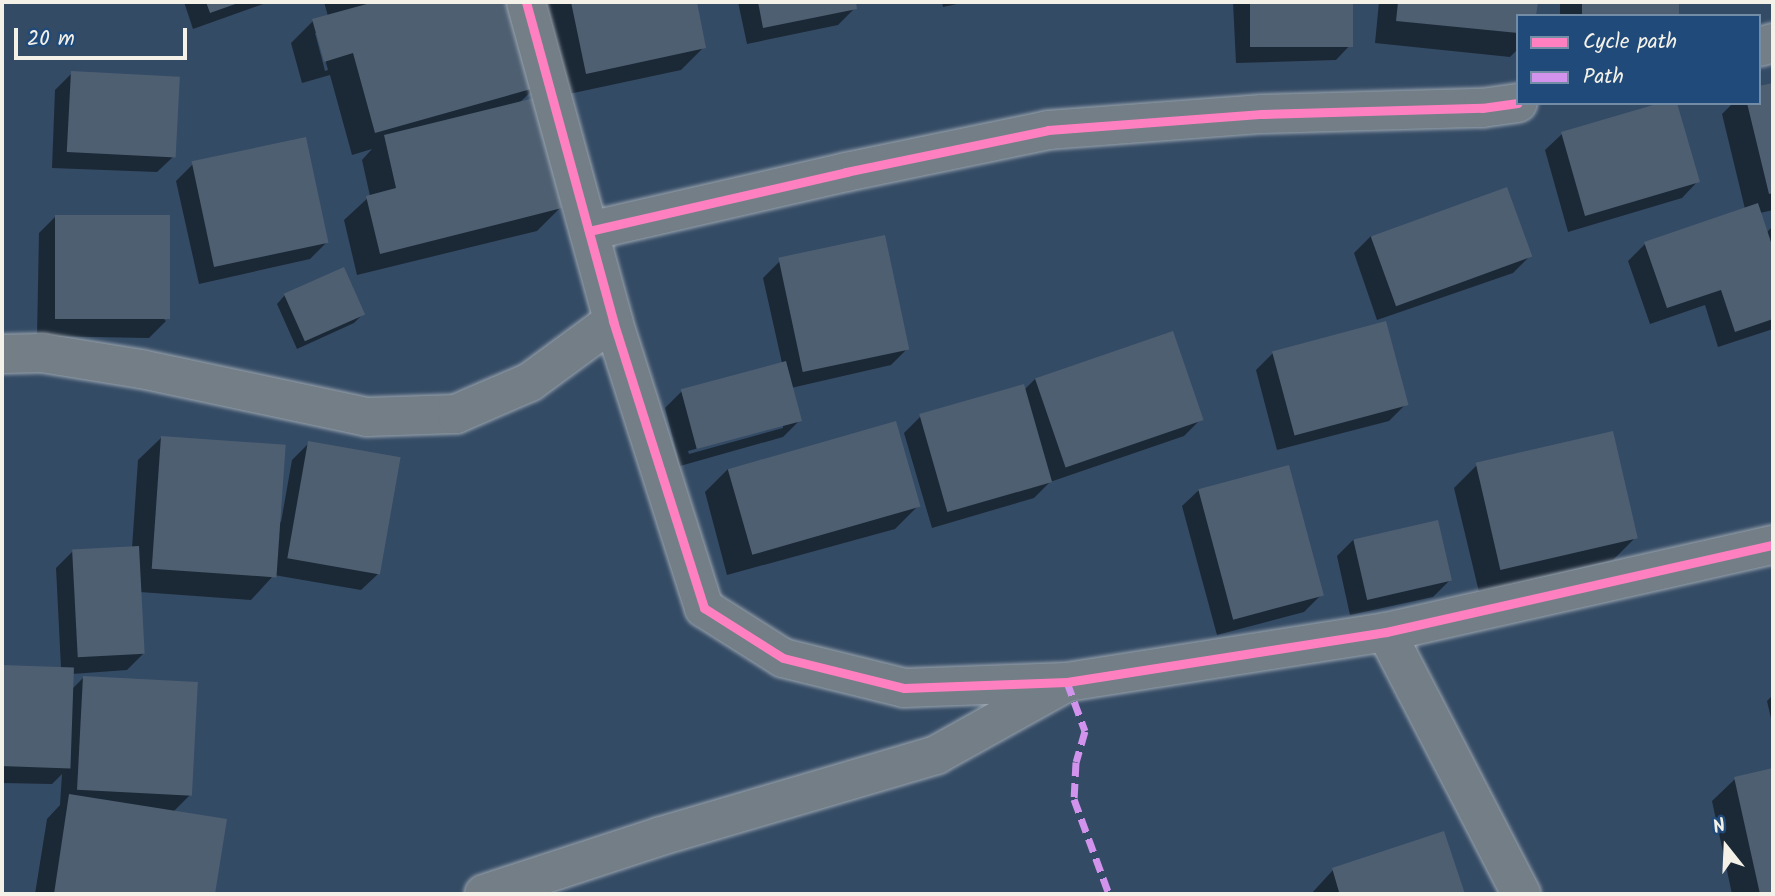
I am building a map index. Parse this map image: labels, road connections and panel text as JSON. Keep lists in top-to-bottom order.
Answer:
{
  "legend": ["Cycle path", "Path"],
  "scale_bar": "20 m",
  "north": "top"
}
